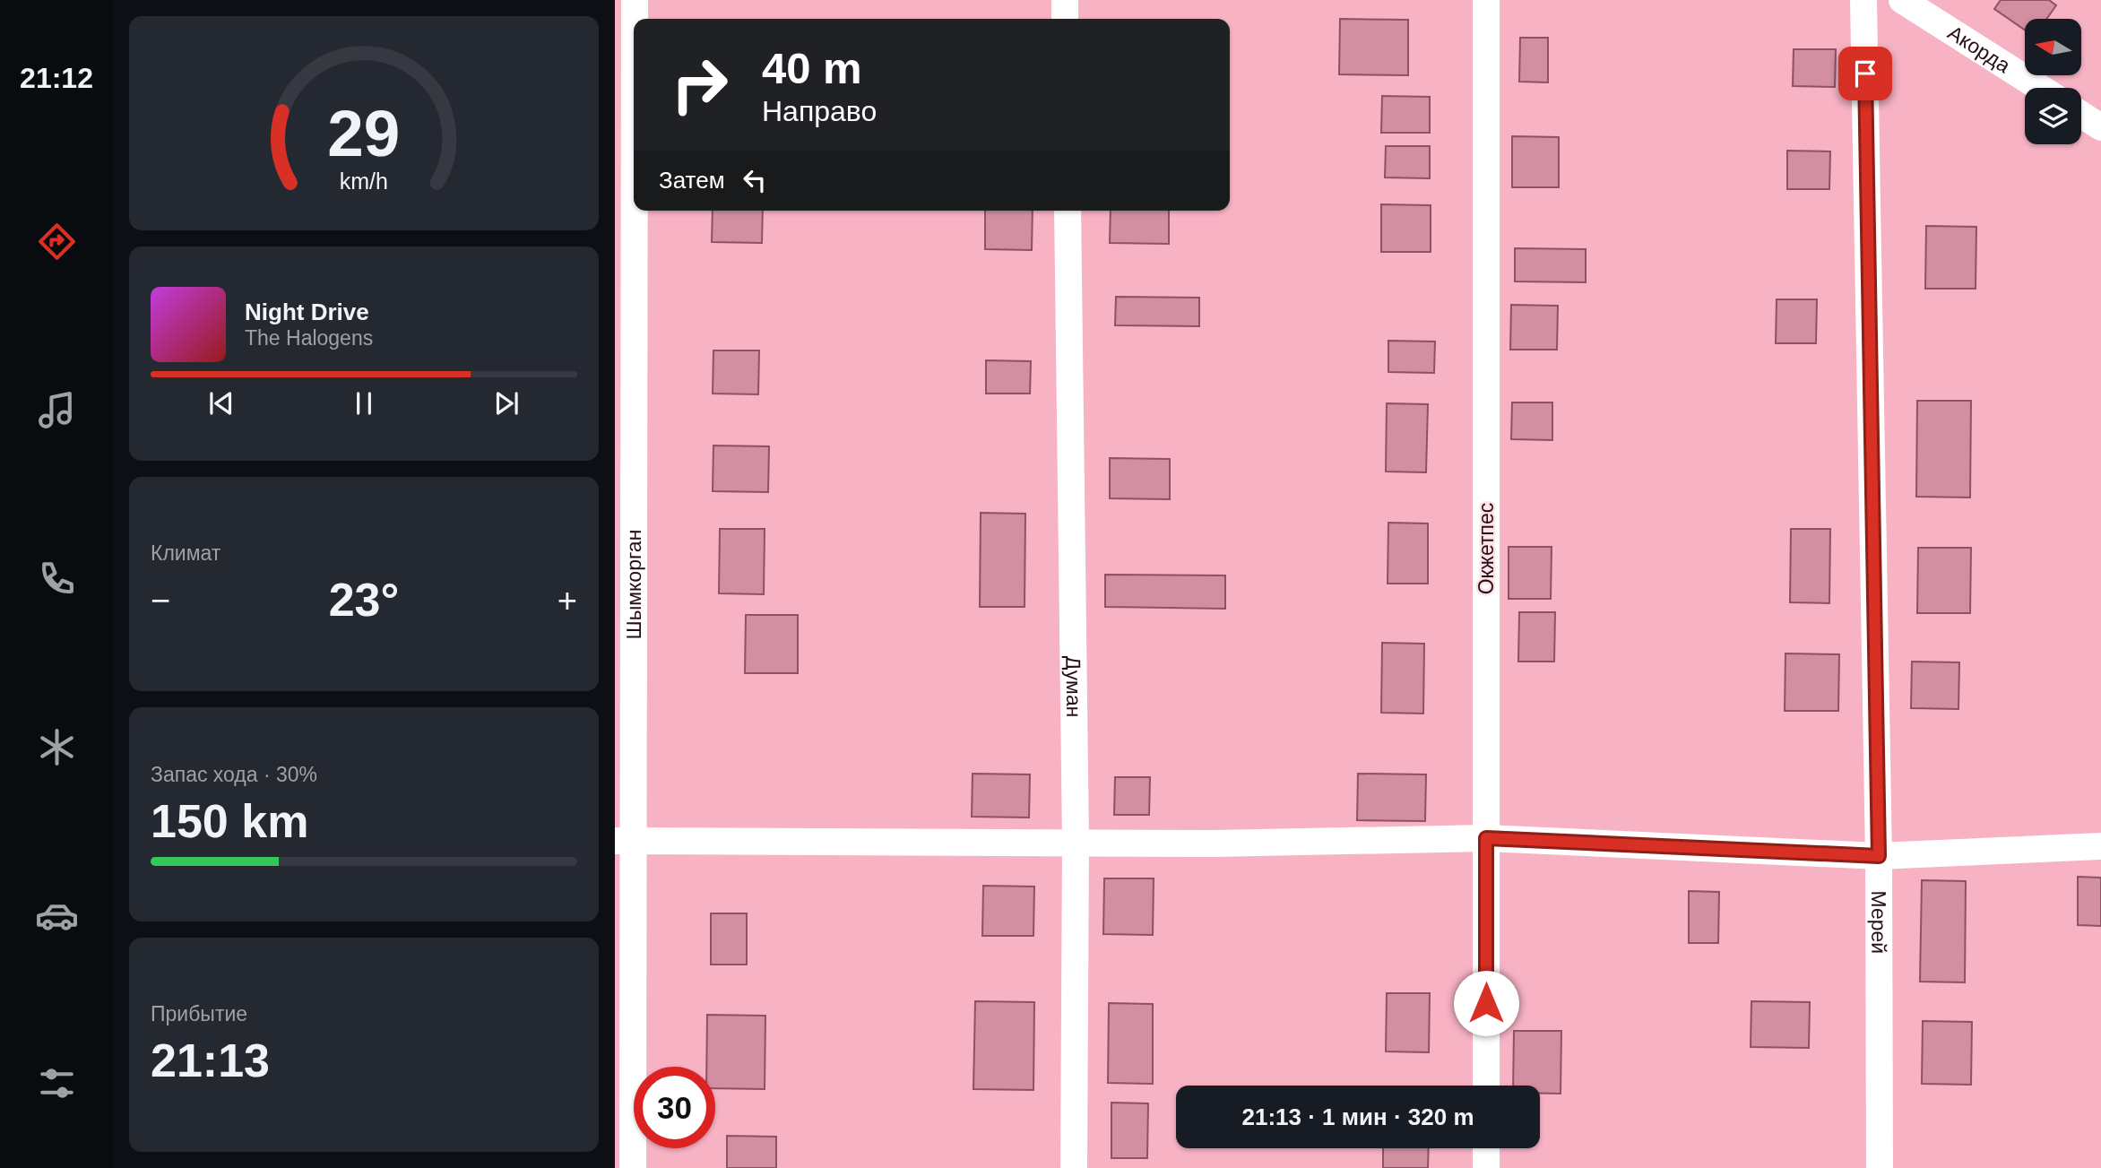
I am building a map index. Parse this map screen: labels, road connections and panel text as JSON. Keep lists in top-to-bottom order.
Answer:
{
  "streets": {
    "street": [
      "Акорда",
      "Окжетпес",
      "Шымкорган",
      "Думан",
      "Мерей"
    ]
  },
  "north": "left",
  "page": {
    "tabs": "21:12",
    "turn": ["40 m", "Направо"],
    "then": "Затем",
    "song": ["Night Drive", "The Halogens"],
    "tile": [
      "Климат",
      ["Запас хода · 30%", "150 km"],
      ["Прибытие", "21:13"]
    ],
    "heat": ["−", "23°", "+"],
    "limit": "30",
    "trip": "21:13 · 1 мин · 320 m",
    "gauge": ["29", "km/h"]
  }
}
